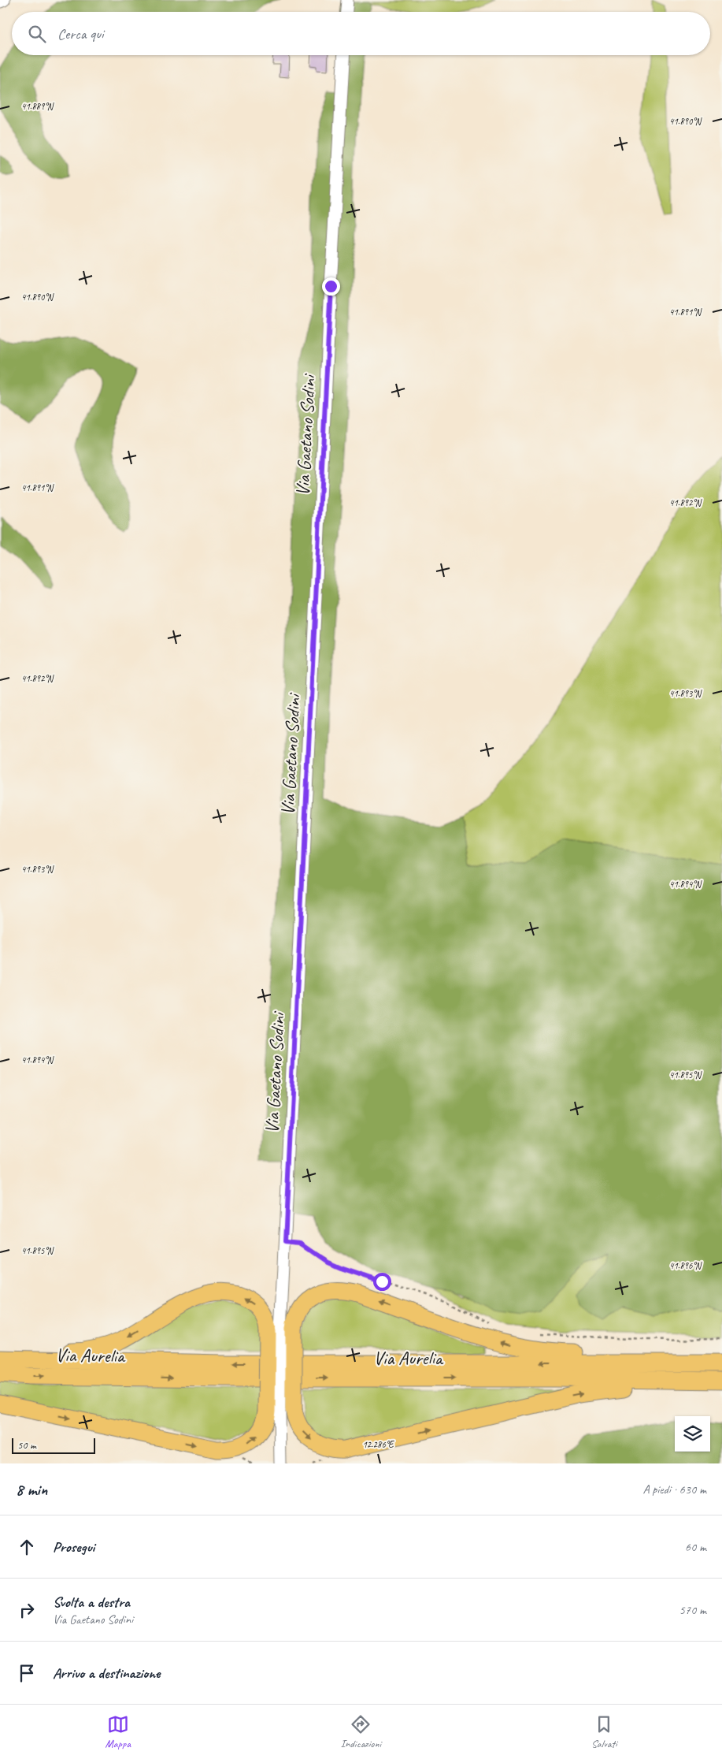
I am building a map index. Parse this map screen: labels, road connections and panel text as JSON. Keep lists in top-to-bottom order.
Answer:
{
  "streets": {
    "highway": ["Via Aurelia"],
    "street": ["Via Gaetano Sodini"]
  },
  "scale_bar": "50 m",
  "page": {
    "search": "Cerca qui",
    "scale": "50 m",
    "heading": ["8 min", "A piedi · 630 m"],
    "list": [
      ["Prosegui", "60 m"],
      ["Svolta a destra", "Via Gaetano Sodini", "570 m"],
      "Arrivo a destinazione"
    ],
    "nav": ["Mappa", "Indicazioni", "Salvati"]
  },
  "coordinates": [
    "41.889°N",
    "41.890°N",
    "41.891°N",
    "41.892°N",
    "41.893°N",
    "41.894°N",
    "41.895°N",
    "41.896°N",
    "12.286°E"
  ]
}
